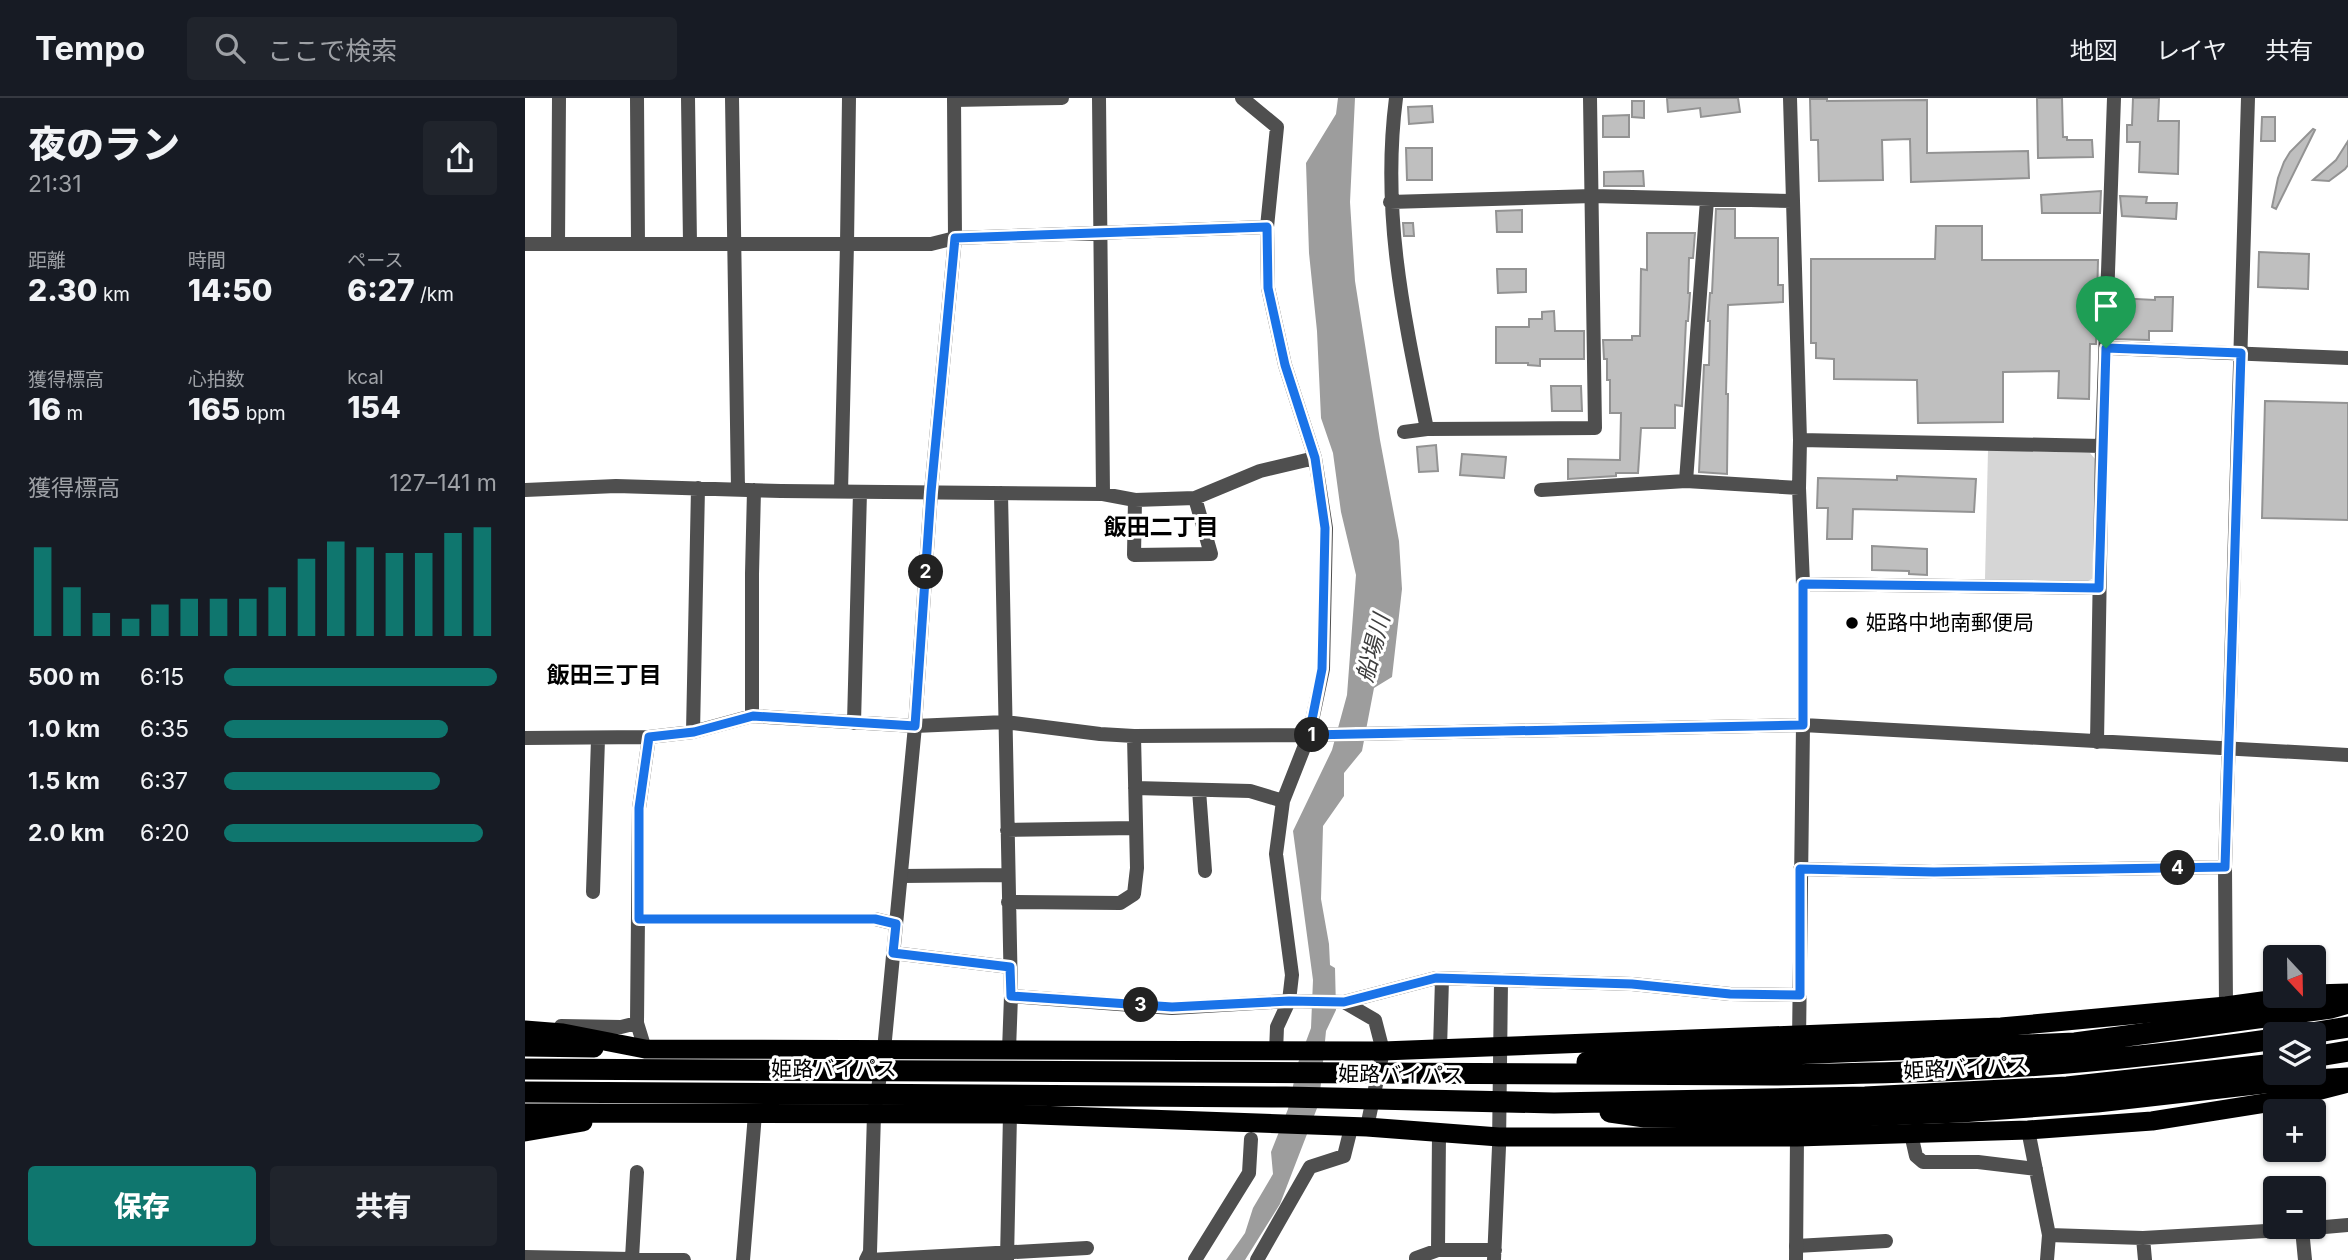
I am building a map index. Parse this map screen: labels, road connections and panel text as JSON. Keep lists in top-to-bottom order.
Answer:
{
  "streets": {
    "highway": ["姫路バイパス"]
  },
  "districts": ["飯田二丁目", "飯田三丁目"],
  "water": ["船場川"],
  "places": ["姫路中地南郵便局"],
  "north": "bottom",
  "page": {
    "header": "Tempo",
    "search": "ここで検索",
    "nav": ["地図", "レイヤ", "共有"],
    "heading": ["夜のラン", "21:31"],
    "stats": [
      ["距離", "2.30 km"],
      ["時間", "14:50"],
      ["ペース", "6:27 /km"],
      ["獲得標高", "16 m"],
      ["心拍数", "165 bpm"],
      ["kcal", "154"]
    ],
    "chart": ["獲得標高", "127–141 m"],
    "pins": [
      "2",
      "1",
      "4",
      "3"
    ],
    "list": [
      {
        "name": "500 m",
        "note": "6:15"
      },
      {
        "name": "1.0 km",
        "note": "6:35"
      },
      {
        "name": "1.5 km",
        "note": "6:37"
      },
      {
        "name": "2.0 km",
        "note": "6:20"
      }
    ],
    "map_buttons": ["+", "−"],
    "buttons": ["保存", "共有"]
  }
}
